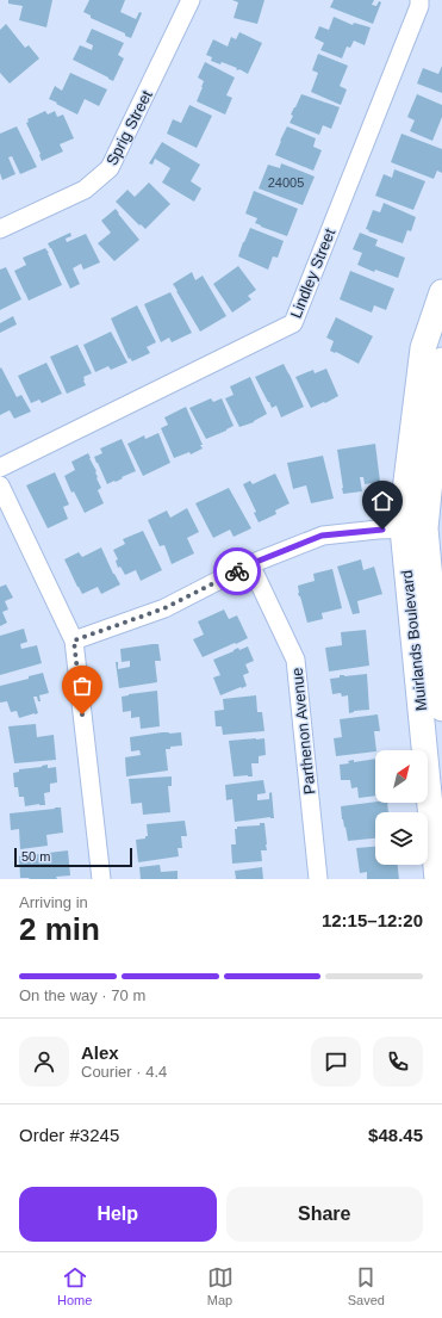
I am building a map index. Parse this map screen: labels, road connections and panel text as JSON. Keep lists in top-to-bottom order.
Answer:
{
  "streets": {
    "main road": ["Muirlands Boulevard"],
    "street": ["Sprig Street", "Lindley Street", "Parthenon Avenue"]
  },
  "house_numbers": ["24005"],
  "scale_bar": "50 m",
  "north": "top right",
  "page": {
    "scale": "50 m",
    "heading": ["2 min", "Arriving in", "12:15–12:20"],
    "panel": [
      "Alex",
      "Courier · 4.4",
      "Order #3245",
      "$48.45"
    ],
    "bar": "On the way · 70 m",
    "buttons": ["Help", "Share"],
    "tabs": ["Home", "Map", "Saved"]
  }
}
